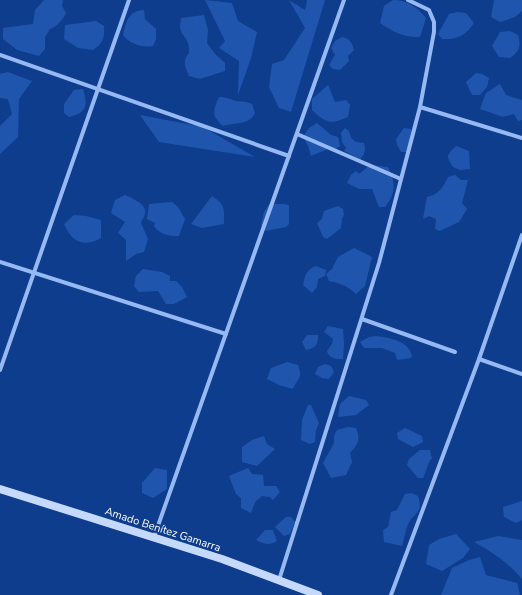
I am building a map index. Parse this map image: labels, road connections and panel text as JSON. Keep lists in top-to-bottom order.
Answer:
{
  "streets": {
    "main road": ["Amado Benítez Gamarra"]
  }
}
